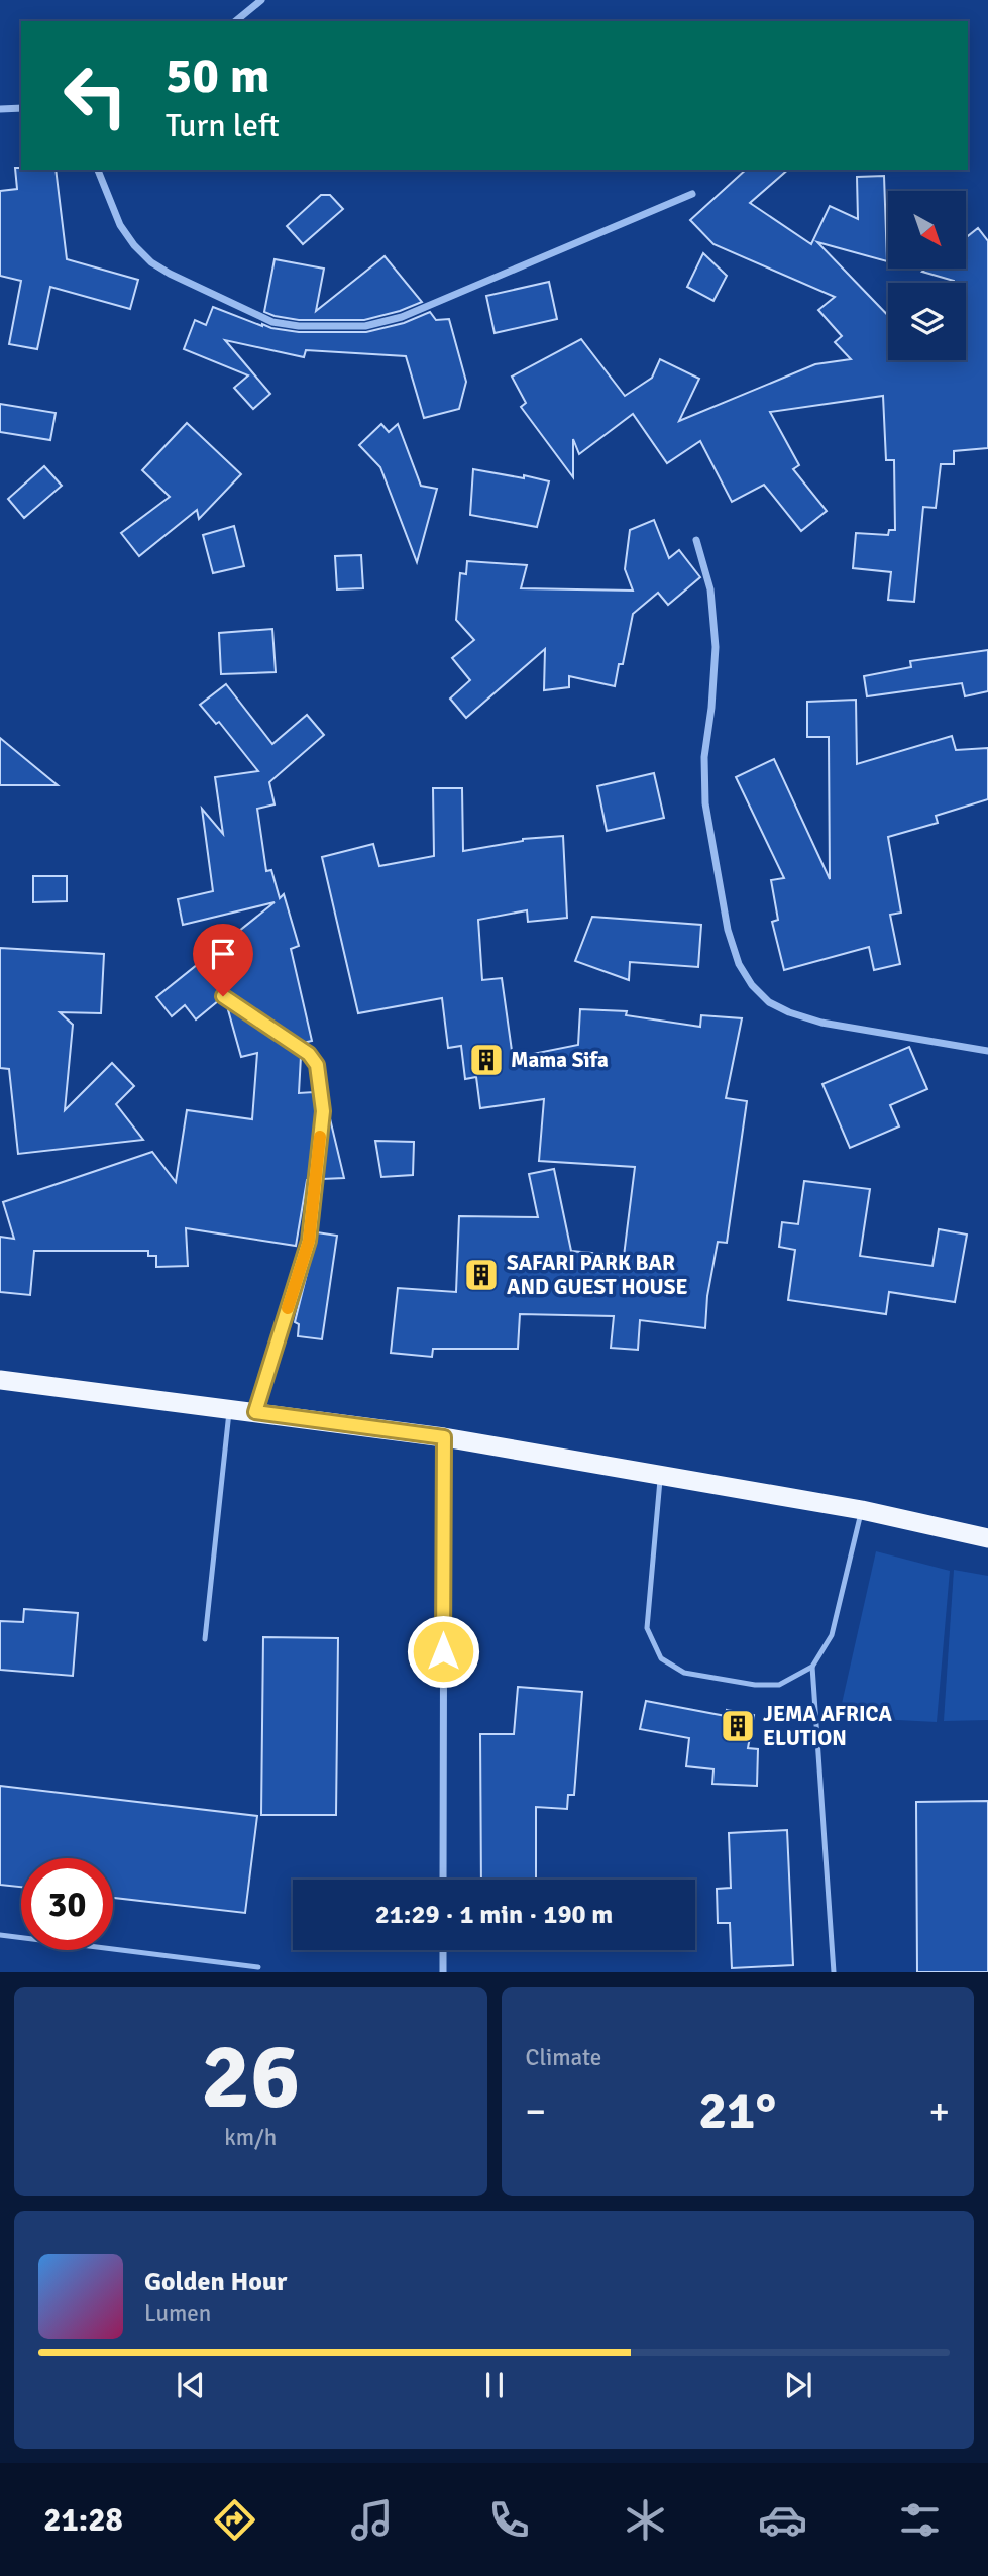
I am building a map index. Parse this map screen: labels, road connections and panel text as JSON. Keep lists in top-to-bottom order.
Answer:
{
  "places": {
    "building": ["Mama Sifa", "SAFARI PARK BAR AND GUEST HOUSE", "JEMA AFRICA ELUTION"]
  },
  "north": "bottom right",
  "page": {
    "turn": ["50 m", "Turn left"],
    "limit": "30",
    "trip": "21:29 · 1 min · 190 m",
    "tile": [
      ["26", "km/h"],
      "Climate"
    ],
    "heat": ["−", "21°", "+"],
    "song": ["Golden Hour", "Lumen"],
    "tabs": "21:28"
  }
}
